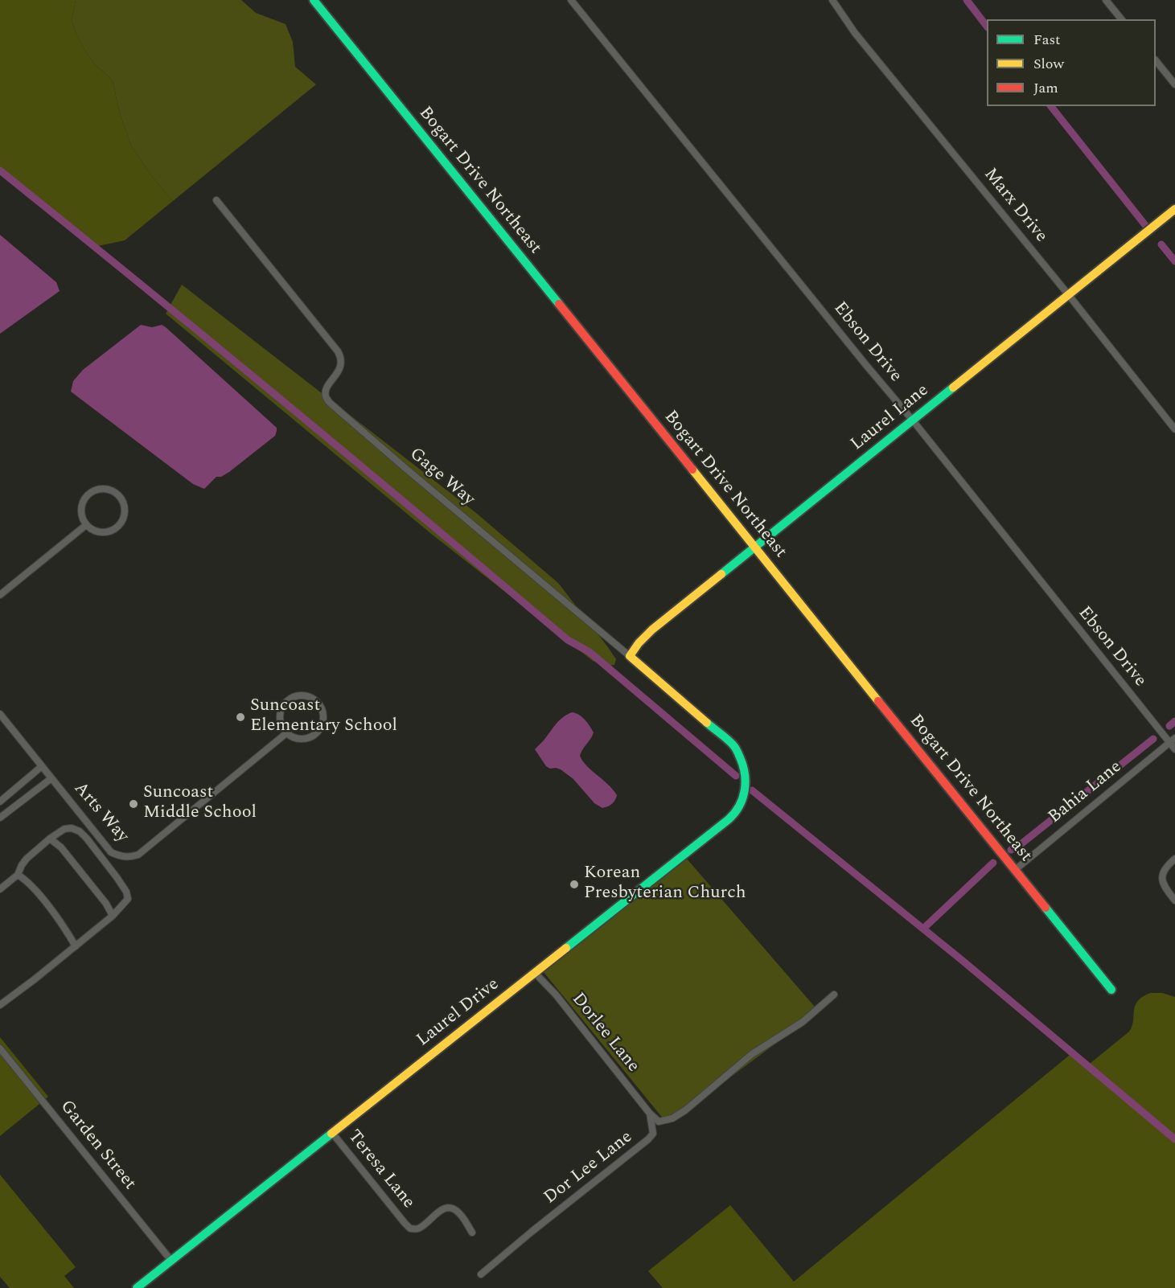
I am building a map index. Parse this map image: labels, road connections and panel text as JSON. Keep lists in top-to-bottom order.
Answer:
{
  "streets": {
    "street": [
      "Bogart Drive Northeast",
      "Marx Drive",
      "Ebson Drive",
      "Laurel Lane",
      "Gage Way",
      "Bahia Lane",
      "Arts Way",
      "Laurel Drive",
      "Dorlee Lane",
      "Garden Street",
      "Dor Lee Lane",
      "Teresa Lane"
    ]
  },
  "crossings": [
    ["Bogart Drive Northeast", "Laurel Lane"],
    ["Bogart Drive Northeast", "Bahia Lane"],
    ["Marx Drive", "Laurel Lane"],
    ["Ebson Drive", "Laurel Lane"],
    ["Ebson Drive", "Bahia Lane"],
    ["Laurel Lane", "Gage Way"],
    ["Gage Way", "Laurel Drive"],
    ["Laurel Drive", "Dorlee Lane"],
    ["Laurel Drive", "Garden Street"],
    ["Laurel Drive", "Teresa Lane"],
    ["Dorlee Lane", "Dor Lee Lane"]
  ],
  "places": ["Suncoast Elementary School", "Suncoast Middle School", "Korean Presbyterian Church"],
  "legend": ["Fast", "Slow", "Jam"]
}
